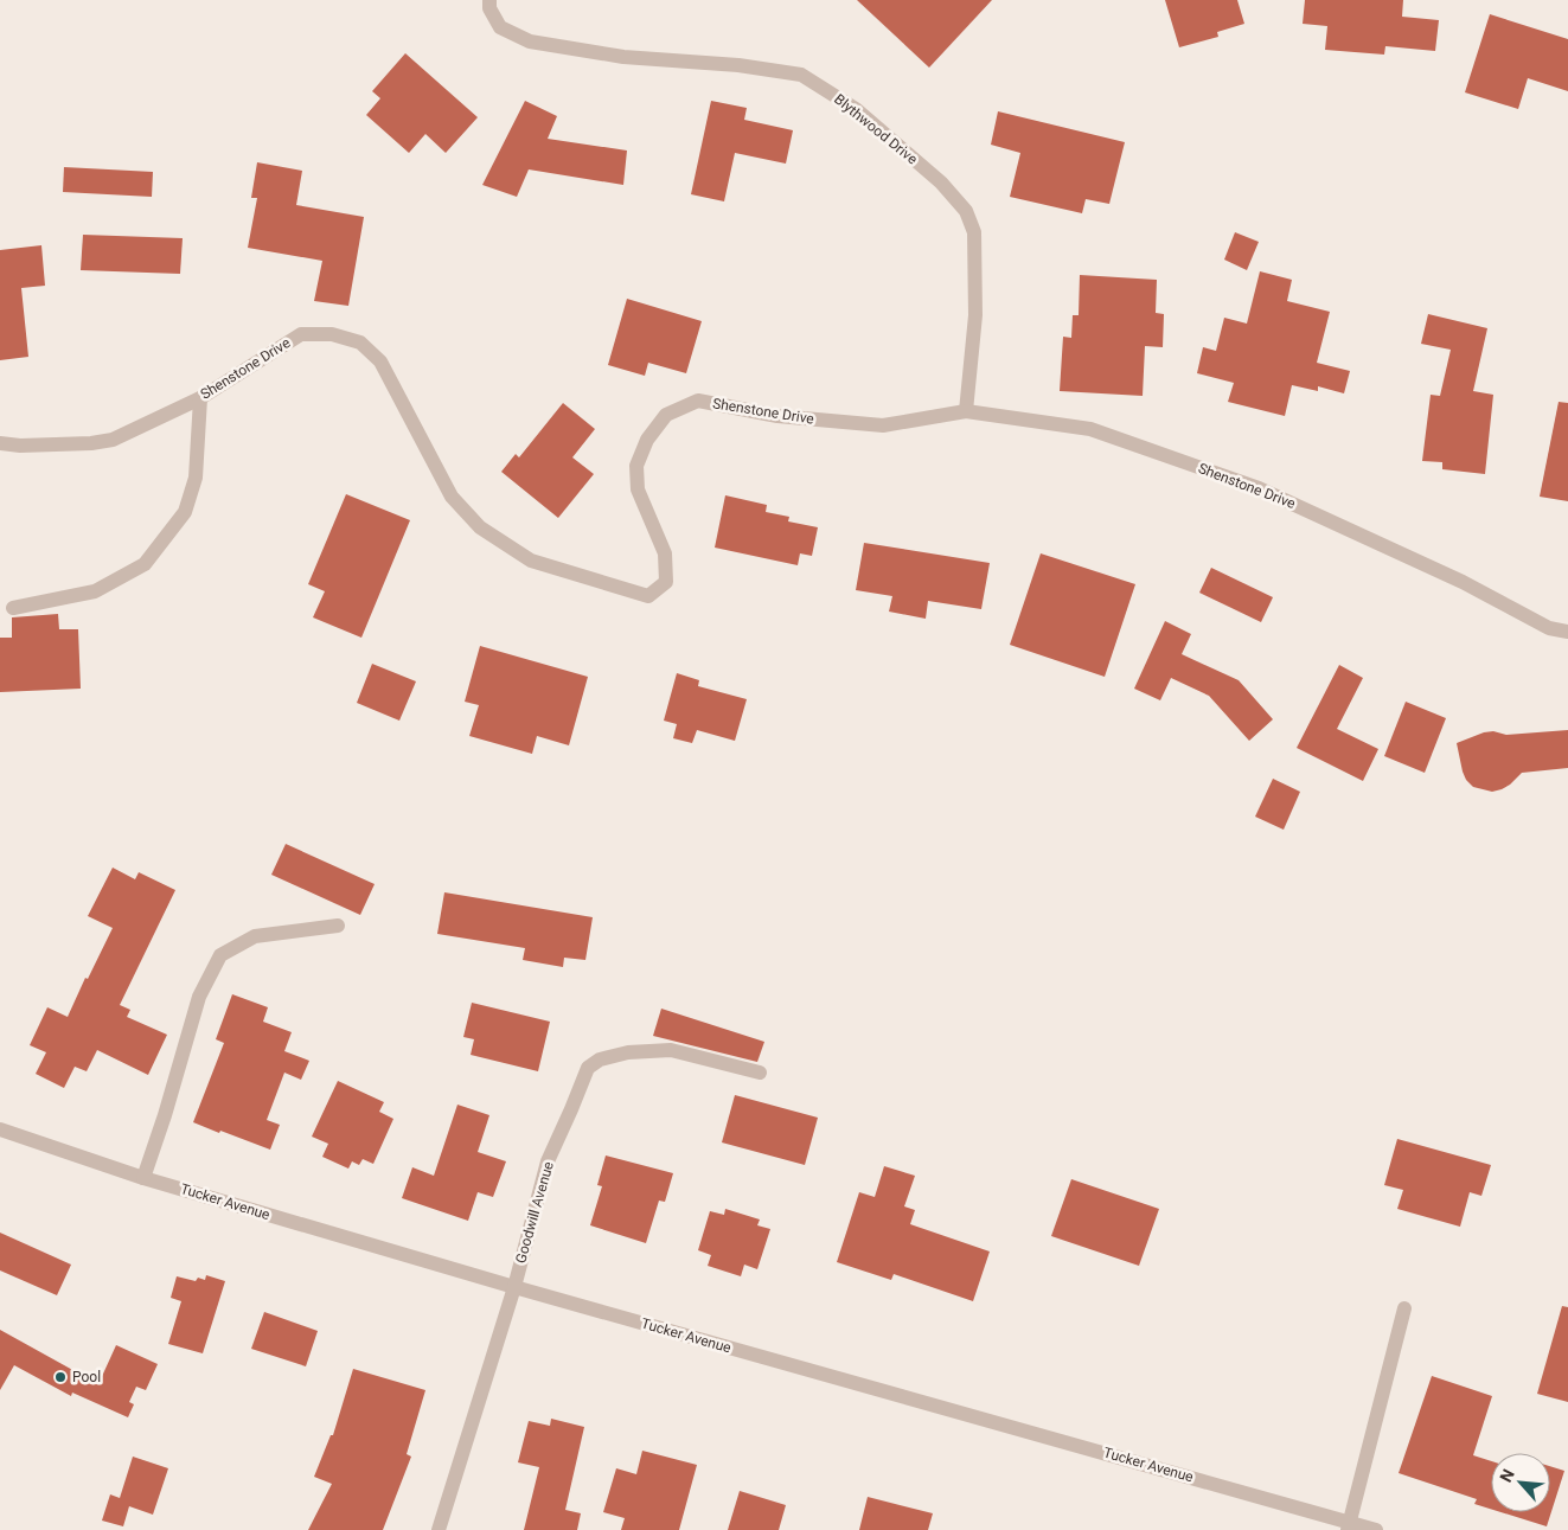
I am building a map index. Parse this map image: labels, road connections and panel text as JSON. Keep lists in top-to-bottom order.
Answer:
{
  "streets": {
    "street": [
      "Blythwood Drive",
      "Shenstone Drive",
      "Tucker Avenue",
      "Goodwill Avenue"
    ]
  },
  "crossings": [
    ["Blythwood Drive", "Shenstone Drive"],
    ["Tucker Avenue", "Goodwill Avenue"]
  ],
  "places": ["Pool"],
  "north": "top left"
}
